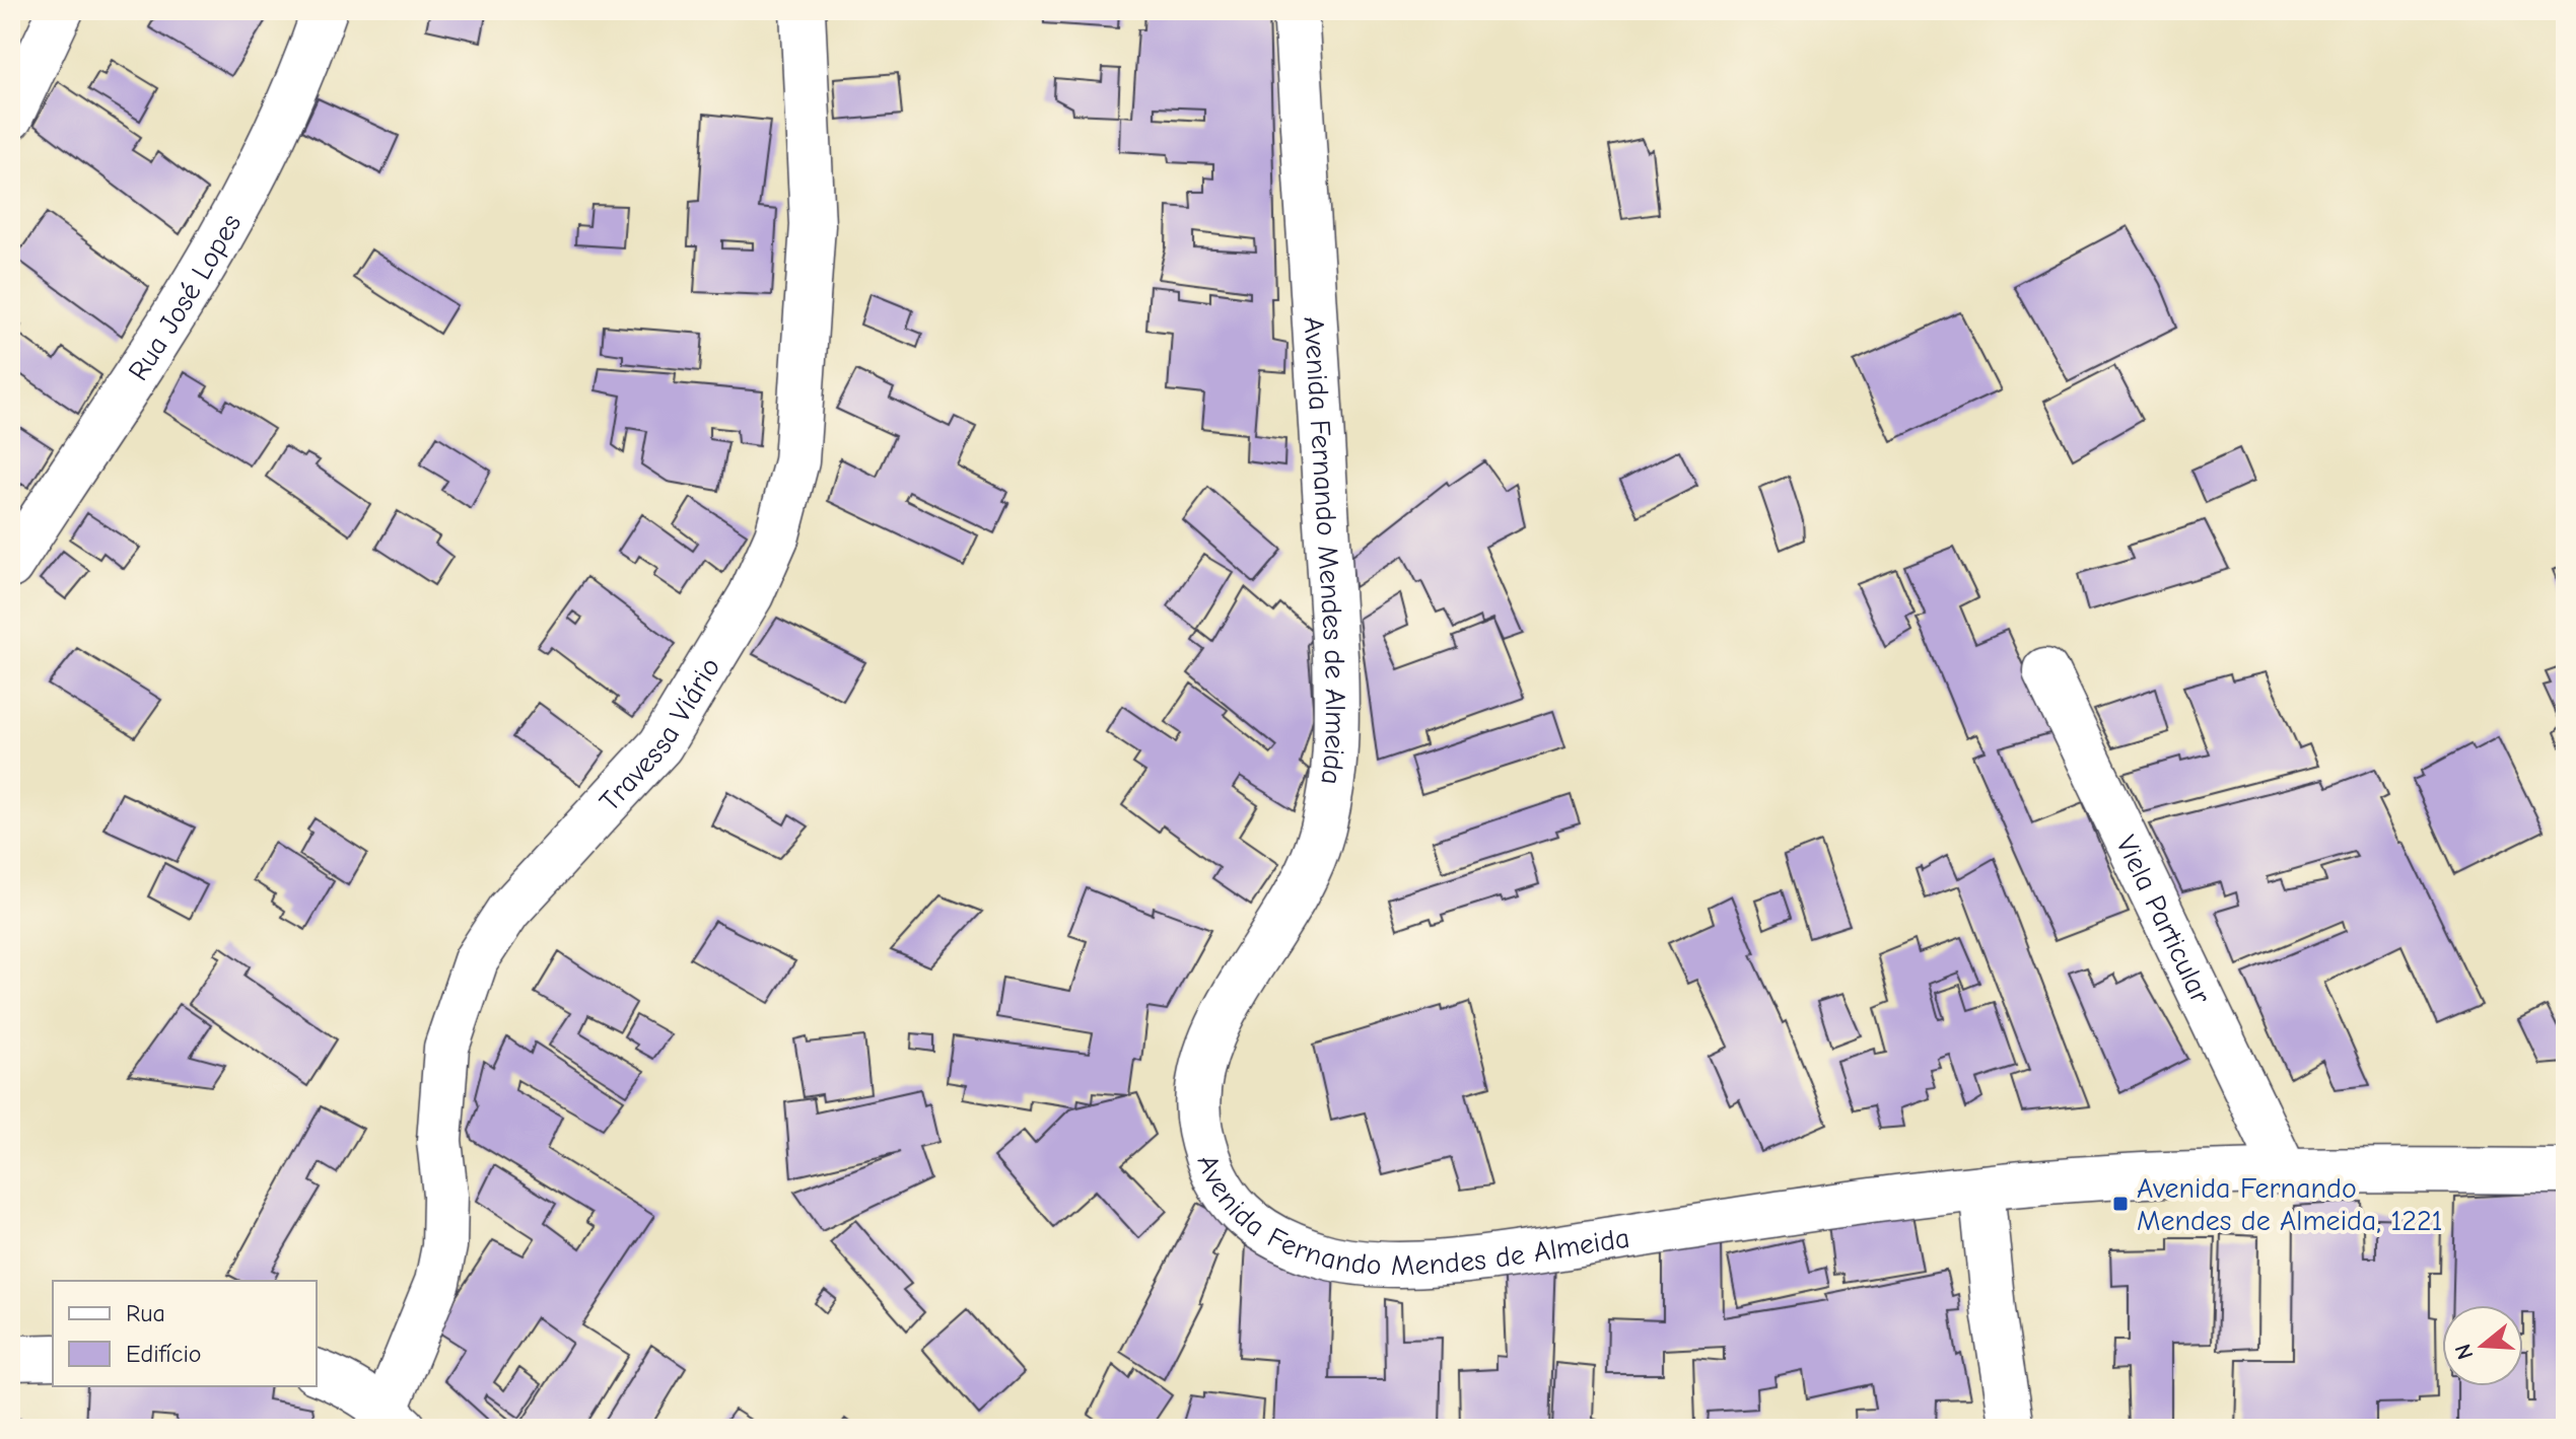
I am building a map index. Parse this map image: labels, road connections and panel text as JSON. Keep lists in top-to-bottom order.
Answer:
{
  "streets": {
    "street": [
      "Rua José Lopes",
      "Avenida Fernando Mendes de Almeida",
      "Travessa Viário",
      "Viela Particular"
    ]
  },
  "crossings": [
    ["Avenida Fernando Mendes de Almeida", "Viela Particular"]
  ],
  "places": {
    "transit": ["Avenida Fernando Mendes de Almeida, 1221"]
  },
  "legend": ["Rua", "Edifício"],
  "north": "left"
}
